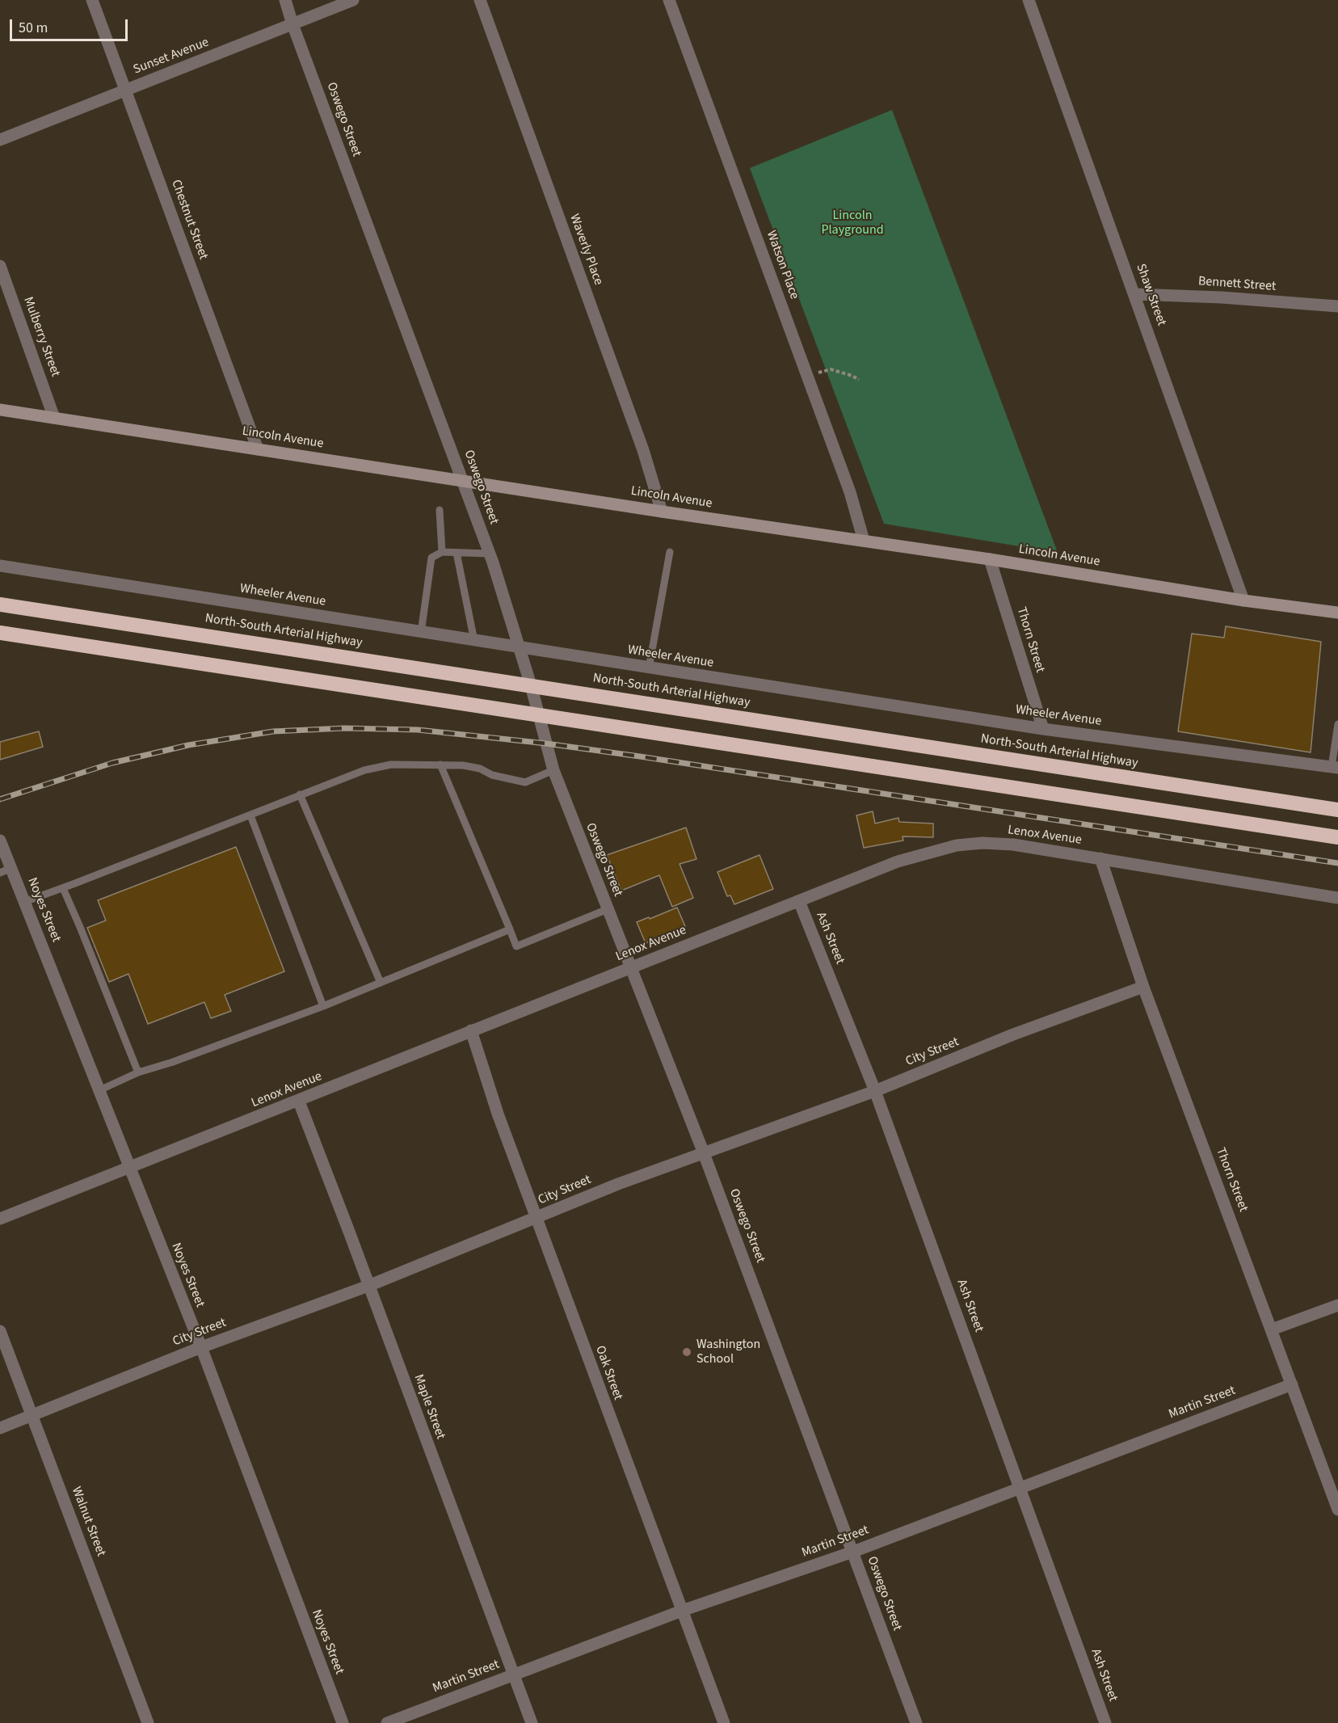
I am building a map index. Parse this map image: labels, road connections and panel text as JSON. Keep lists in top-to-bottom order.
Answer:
{
  "streets": {
    "highway": ["North-South Arterial Highway"],
    "street": [
      "Sunset Avenue",
      "Oswego Street",
      "Chestnut Street",
      "Waverly Place",
      "Watson Place",
      "Bennett Street",
      "Shaw Street",
      "Mulberry Street",
      "Lincoln Avenue",
      "Wheeler Avenue",
      "Thorn Street",
      "Lenox Avenue",
      "Noyes Street",
      "Ash Street",
      "City Street",
      "Oak Street",
      "Martin Street",
      "Maple Street",
      "Walnut Street"
    ]
  },
  "crossings": [
    ["Sunset Avenue", "Oswego Street"],
    ["Sunset Avenue", "Chestnut Street"],
    ["Oswego Street", "Lincoln Avenue"],
    ["Oswego Street", "Wheeler Avenue"],
    ["Oswego Street", "North-South Arterial Highway"],
    ["Oswego Street", "Lenox Avenue"],
    ["Oswego Street", "City Street"],
    ["Oswego Street", "Martin Street"],
    ["Chestnut Street", "Lincoln Avenue"],
    ["Waverly Place", "Lincoln Avenue"],
    ["Watson Place", "Lincoln Avenue"],
    ["Bennett Street", "Shaw Street"],
    ["Shaw Street", "Lincoln Avenue"],
    ["Mulberry Street", "Lincoln Avenue"],
    ["Lincoln Avenue", "Thorn Street"],
    ["Wheeler Avenue", "Thorn Street"],
    ["Thorn Street", "Lenox Avenue"],
    ["Thorn Street", "City Street"],
    ["Thorn Street", "Martin Street"],
    ["Lenox Avenue", "Noyes Street"],
    ["Lenox Avenue", "Ash Street"],
    ["Lenox Avenue", "Oak Street"],
    ["Lenox Avenue", "Maple Street"],
    ["Noyes Street", "City Street"],
    ["Ash Street", "City Street"],
    ["Ash Street", "Martin Street"],
    ["City Street", "Oak Street"],
    ["City Street", "Maple Street"],
    ["City Street", "Walnut Street"],
    ["Oak Street", "Martin Street"],
    ["Martin Street", "Maple Street"]
  ],
  "parks": ["Lincoln Playground"],
  "places": ["Washington School"],
  "scale_bar": "50 m"
}
